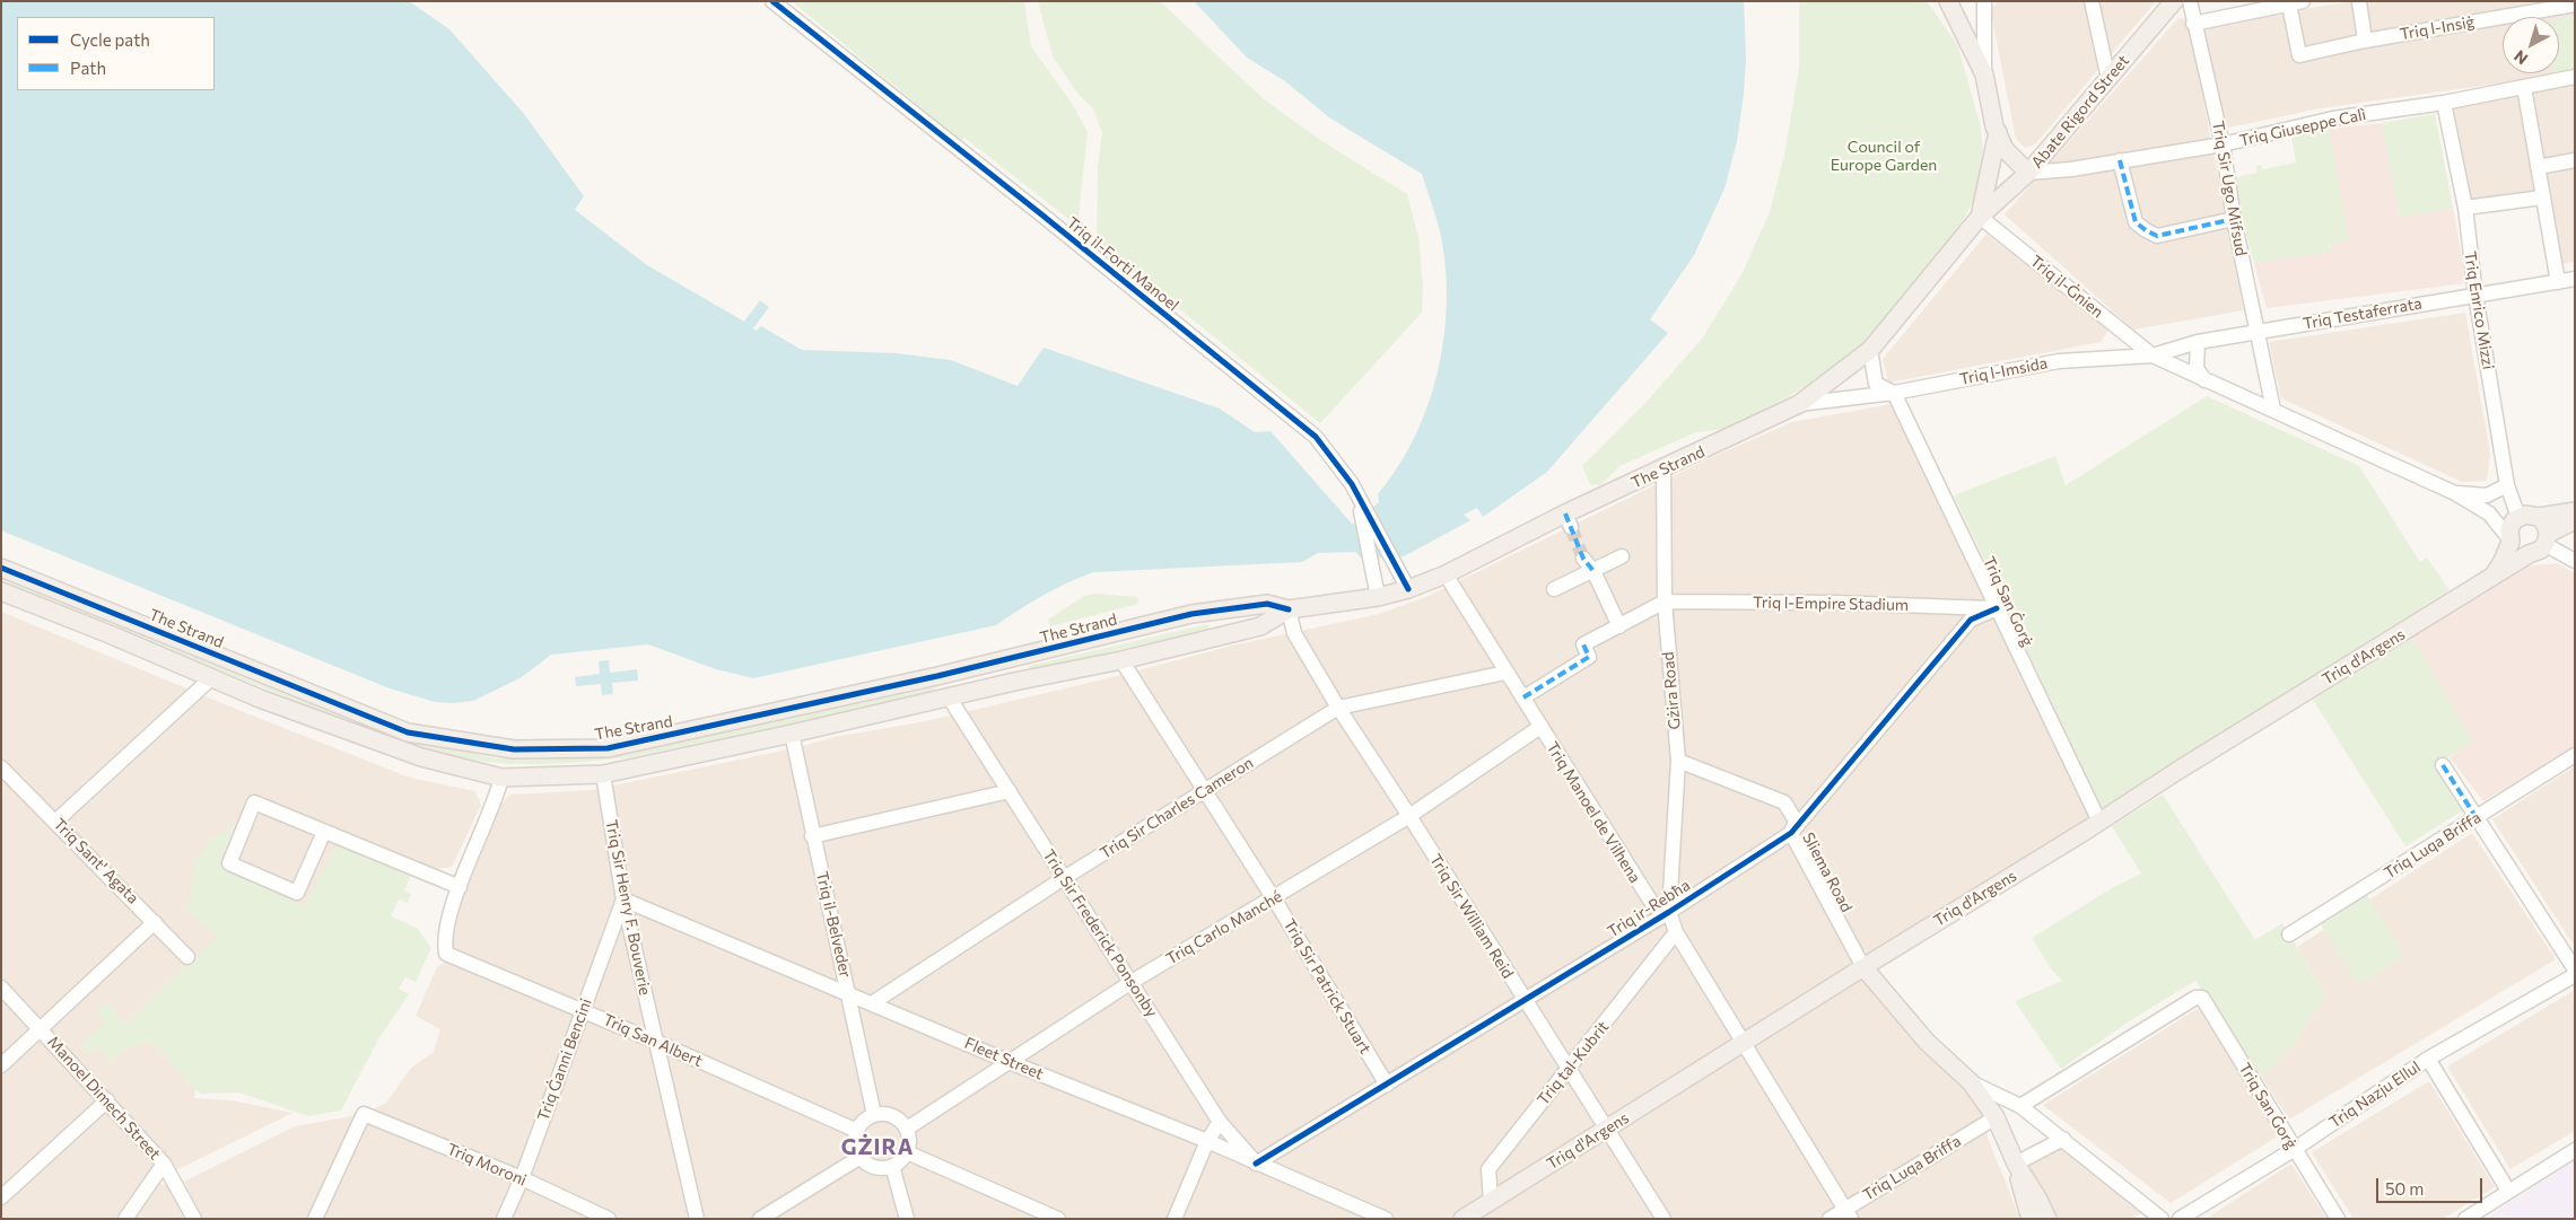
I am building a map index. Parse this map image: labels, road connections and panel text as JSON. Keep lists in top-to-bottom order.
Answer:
{
  "streets": {
    "main road": [
      "Abate Rigord Street",
      "The Strand",
      "Triq d'Argens",
      "Sliema Road"
    ],
    "street": [
      "Triq l-Insiġ",
      "Triq Giuseppe Calì",
      "Triq Sir Ugo Mifsud",
      "Triq il-Forti Manoel",
      "Triq il-Ġnien",
      "Triq Enrico Mizzi",
      "Triq Testaferrata",
      "Triq l-Imsida",
      "Triq San Ġorġ",
      "Triq l-Empire Stadium",
      "Gżira Road",
      "Triq Sir Charles Cameron",
      "Triq Manoel de Vilhena",
      "Triq Luqa Briffa",
      "Triq Sant' Agata",
      "Triq Sir Henry F. Bouverie",
      "Triq ir-Rebħa",
      "Triq Sir William Reid",
      "Triq il-Belveder",
      "Triq Carlo Manché",
      "Triq Sir Frederick Ponsonby",
      "Triq Sir Patrick Stuart",
      "Triq San Albert",
      "Fleet Street",
      "Triq Ġanni Bencini",
      "Triq tal-Kubrit",
      "Triq Nazju Ellul",
      "Manoel Dimech Street",
      "Triq Moroni"
    ]
  },
  "crossings": [
    ["Abate Rigord Street", "Triq Giuseppe Calì"],
    ["Abate Rigord Street", "Triq il-Ġnien"],
    ["Abate Rigord Street", "The Strand"],
    ["Triq Giuseppe Calì", "Triq Sir Ugo Mifsud"],
    ["Triq Giuseppe Calì", "Triq Enrico Mizzi"],
    ["Triq Sir Ugo Mifsud", "Triq Testaferrata"],
    ["Triq Sir Ugo Mifsud", "Triq l-Imsida"],
    ["Triq il-Forti Manoel", "The Strand"],
    ["Triq il-Ġnien", "Triq Testaferrata"],
    ["Triq il-Ġnien", "Triq l-Imsida"],
    ["Triq il-Ġnien", "The Strand"],
    ["Triq Enrico Mizzi", "Triq Testaferrata"],
    ["Triq Enrico Mizzi", "Triq l-Imsida"],
    ["Triq Enrico Mizzi", "Triq d'Argens"],
    ["Triq Testaferrata", "Triq l-Imsida"],
    ["Triq l-Imsida", "The Strand"],
    ["Triq l-Imsida", "Triq San Ġorġ"],
    ["Triq l-Imsida", "Triq d'Argens"],
    ["The Strand", "Triq San Ġorġ"],
    ["The Strand", "Gżira Road"],
    ["The Strand", "Triq Manoel de Vilhena"],
    ["The Strand", "Triq Sir Henry F. Bouverie"],
    ["The Strand", "Triq Sir William Reid"],
    ["The Strand", "Triq il-Belveder"],
    ["The Strand", "Triq Sir Frederick Ponsonby"],
    ["The Strand", "Triq Sir Patrick Stuart"],
    ["Triq San Ġorġ", "Triq l-Empire Stadium"],
    ["Triq San Ġorġ", "Triq d'Argens"],
    ["Triq San Ġorġ", "Triq ir-Rebħa"],
    ["Triq San Ġorġ", "Triq Nazju Ellul"],
    ["Triq l-Empire Stadium", "Gżira Road"],
    ["Triq l-Empire Stadium", "Triq ir-Rebħa"],
    ["Triq d'Argens", "Sliema Road"],
    ["Triq d'Argens", "Triq Sir William Reid"],
    ["Triq d'Argens", "Triq tal-Kubrit"],
    ["Gżira Road", "Triq Manoel de Vilhena"],
    ["Gżira Road", "Sliema Road"],
    ["Gżira Road", "Triq ir-Rebħa"],
    ["Triq Sir Charles Cameron", "Triq Manoel de Vilhena"],
    ["Triq Sir Charles Cameron", "Triq Sir William Reid"],
    ["Triq Sir Charles Cameron", "Triq Sir Frederick Ponsonby"],
    ["Triq Sir Charles Cameron", "Triq Sir Patrick Stuart"],
    ["Triq Sir Charles Cameron", "Fleet Street"],
    ["Triq Manoel de Vilhena", "Triq ir-Rebħa"],
    ["Triq Manoel de Vilhena", "Triq Carlo Manché"],
    ["Triq Luqa Briffa", "Sliema Road"],
    ["Sliema Road", "Triq ir-Rebħa"],
    ["Triq Sir Henry F. Bouverie", "Triq San Albert"],
    ["Triq Sir Henry F. Bouverie", "Fleet Street"],
    ["Triq Sir Henry F. Bouverie", "Triq Ġanni Bencini"],
    ["Triq ir-Rebħa", "Triq Sir William Reid"],
    ["Triq ir-Rebħa", "Triq Sir Frederick Ponsonby"],
    ["Triq ir-Rebħa", "Triq Sir Patrick Stuart"],
    ["Triq ir-Rebħa", "Fleet Street"],
    ["Triq Sir William Reid", "Triq Carlo Manché"],
    ["Triq Sir William Reid", "Triq tal-Kubrit"],
    ["Triq il-Belveder", "Triq Carlo Manché"],
    ["Triq il-Belveder", "Triq San Albert"],
    ["Triq il-Belveder", "Fleet Street"],
    ["Triq Carlo Manché", "Triq Sir Frederick Ponsonby"],
    ["Triq Carlo Manché", "Triq Sir Patrick Stuart"],
    ["Triq Carlo Manché", "Triq San Albert"],
    ["Triq Carlo Manché", "Fleet Street"],
    ["Triq Sir Frederick Ponsonby", "Fleet Street"],
    ["Triq San Albert", "Triq Ġanni Bencini"],
    ["Fleet Street", "Triq Ġanni Bencini"],
    ["Triq Ġanni Bencini", "Triq Moroni"]
  ],
  "districts": ["GŻIRA"],
  "parks": ["Council of Europe Garden"],
  "legend": ["Cycle path", "Path"],
  "scale_bar": "50 m",
  "north": "bottom left"
}
